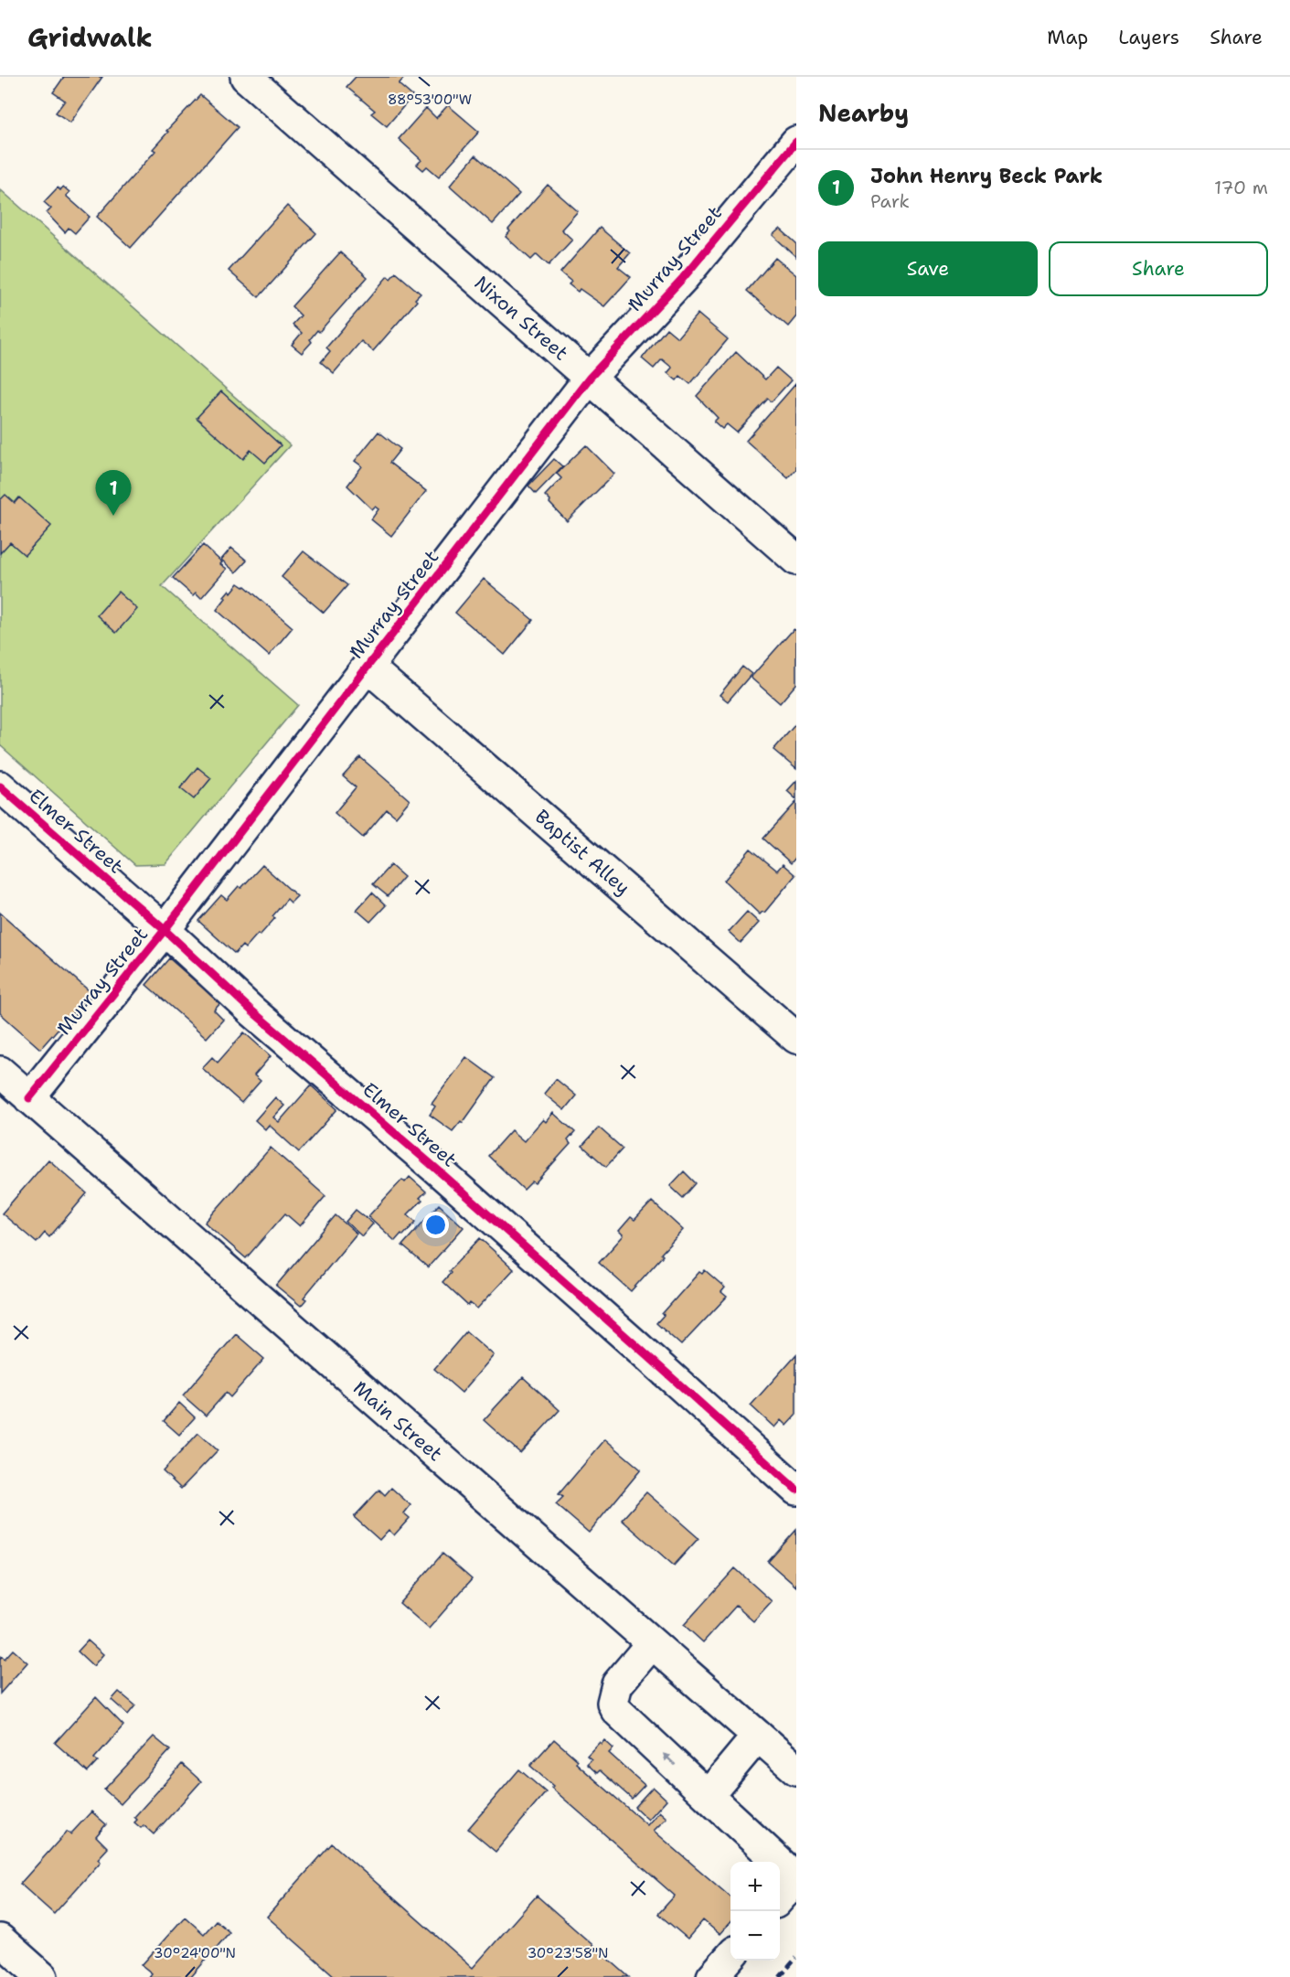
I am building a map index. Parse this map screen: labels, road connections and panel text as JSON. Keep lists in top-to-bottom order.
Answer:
{
  "streets": {
    "street": [
      "Murray Street",
      "Nixon Street",
      "Elmer Street",
      "Baptist Alley",
      "Main Street"
    ]
  },
  "crossings": [
    ["Murray Street", "Nixon Street"],
    ["Murray Street", "Elmer Street"],
    ["Murray Street", "Baptist Alley"],
    ["Murray Street", "Main Street"]
  ],
  "page": {
    "header": "Gridwalk",
    "nav": ["Map", "Layers", "Share"],
    "heading": "Nearby",
    "list": [
      {
        "mark": "1",
        "name": "John Henry Beck Park",
        "note": "Park",
        "value": "170 m"
      }
    ],
    "buttons": ["Save", "Share"],
    "pins": "1",
    "map_buttons": ["+", "−"]
  },
  "coordinates": ["88°53'00\"W", "30°24'00\"N", "30°23'58\"N"]
}
